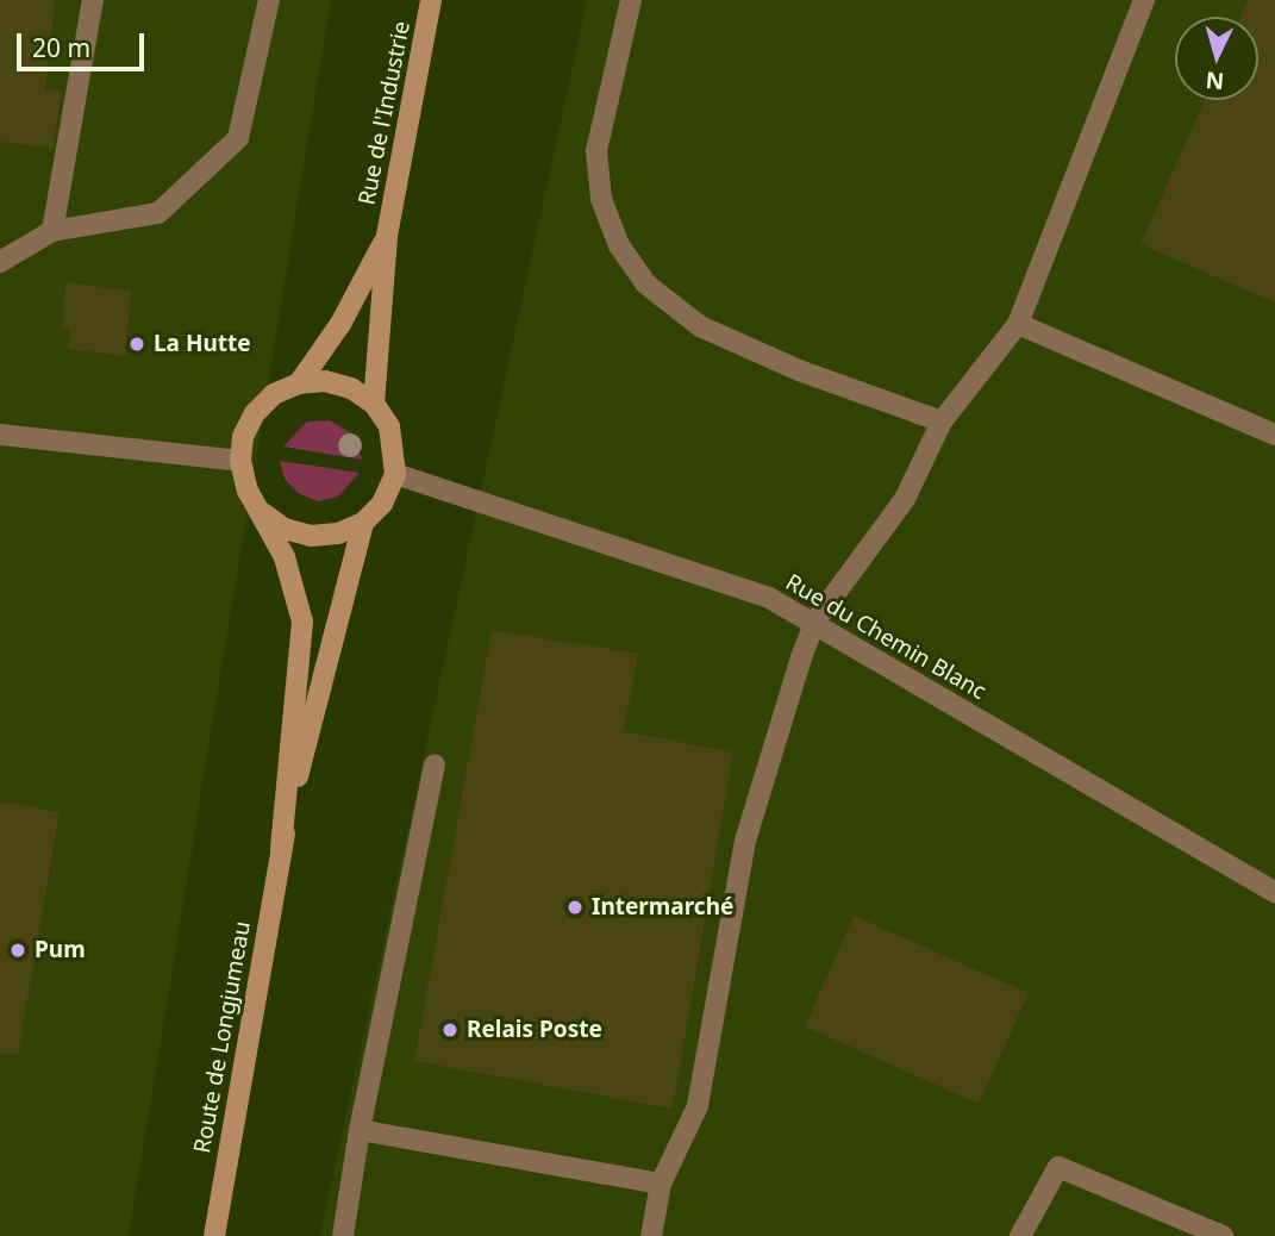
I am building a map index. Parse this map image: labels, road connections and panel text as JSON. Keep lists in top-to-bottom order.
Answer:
{
  "streets": {
    "street": ["Rue de l'Industrie", "Rue du Chemin Blanc", "Route de Longjumeau"]
  },
  "crossings": [
    ["Rue de l'Industrie", "Rue du Chemin Blanc"],
    ["Rue de l'Industrie", "Route de Longjumeau"],
    ["Rue du Chemin Blanc", "Route de Longjumeau"]
  ],
  "places": [
    "La Hutte",
    "Intermarché",
    "Pum",
    "Relais Poste"
  ],
  "scale_bar": "20 m",
  "north": "bottom"
}
